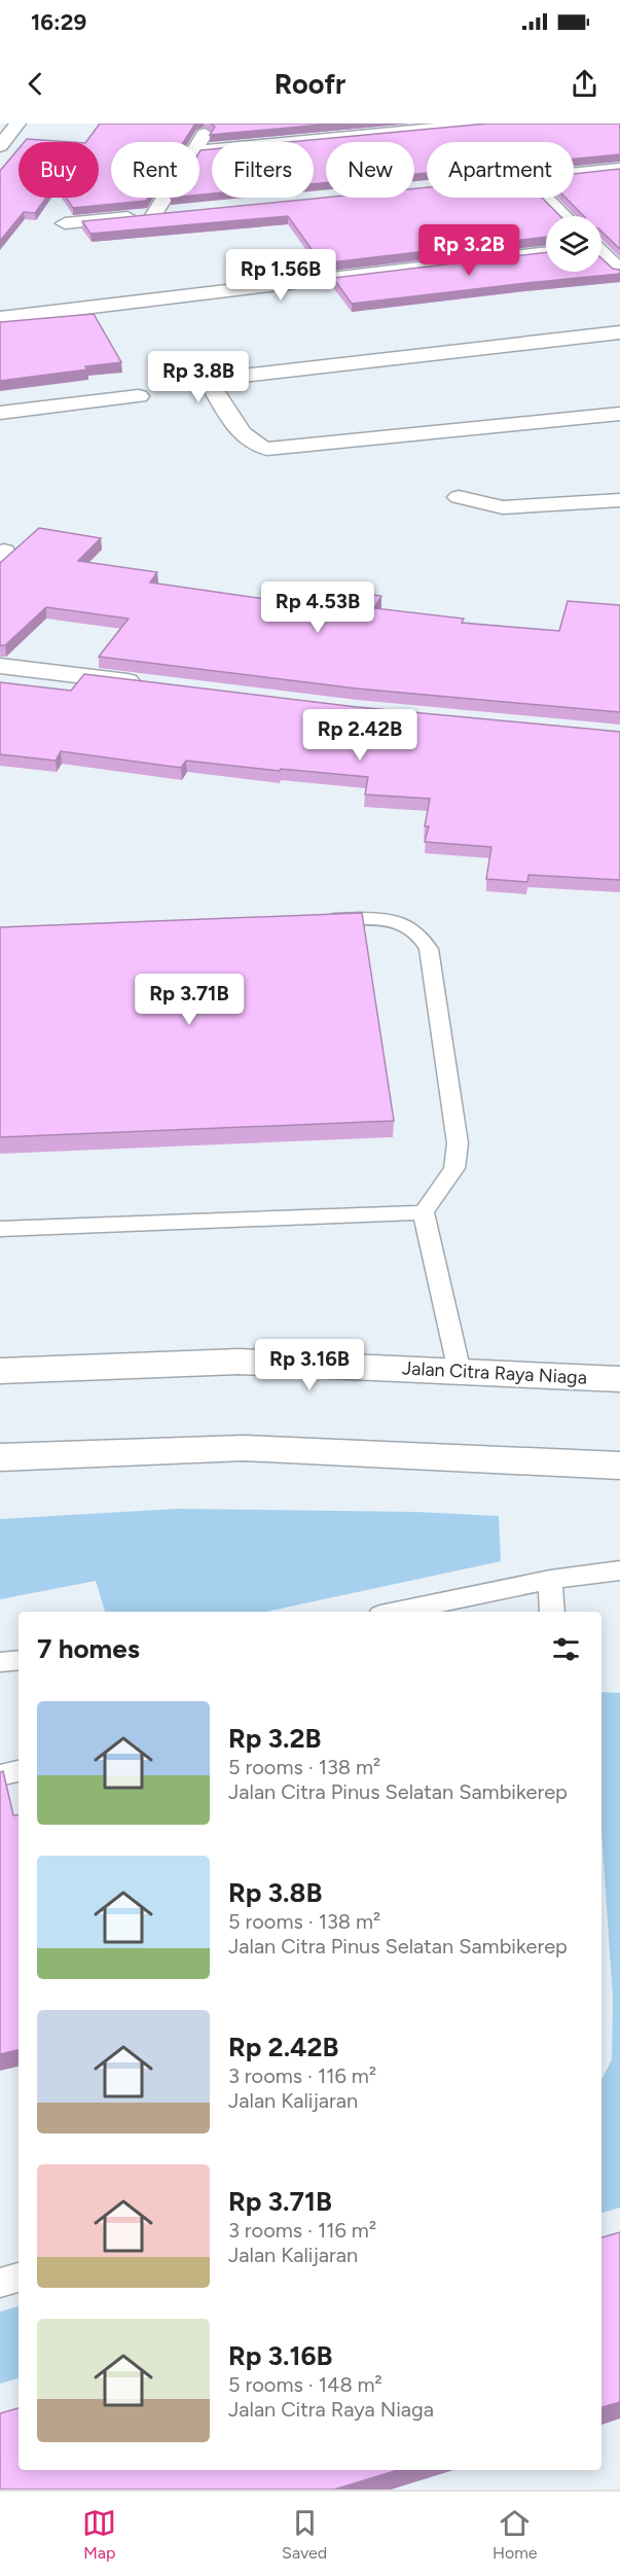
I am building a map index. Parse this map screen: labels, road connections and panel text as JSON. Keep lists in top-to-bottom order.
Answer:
{
  "streets": {
    "street": ["Jalan Citra Raya Niaga"]
  },
  "page": {
    "status": "16:29",
    "header": "Roofr",
    "chip": [
      "Buy",
      "Rent",
      "Filters",
      "New",
      "Apartment"
    ],
    "price": [
      "Rp 3.2B",
      "Rp 1.56B",
      "Rp 3.8B",
      "Rp 4.53B",
      "Rp 2.42B",
      "Rp 3.71B",
      "Rp 3.16B"
    ],
    "heading": "7 homes",
    "list": [
      {
        "name": "Rp 3.2B",
        "note": "5 rooms · 138 m² · Jalan Citra Pinus Selatan Sambikerep"
      },
      {
        "name": "Rp 3.8B",
        "note": "5 rooms · 138 m² · Jalan Citra Pinus Selatan Sambikerep"
      },
      {
        "name": "Rp 2.42B",
        "note": "3 rooms · 116 m² · Jalan Kalijaran"
      },
      {
        "name": "Rp 3.71B",
        "note": "3 rooms · 116 m² · Jalan Kalijaran"
      },
      {
        "name": "Rp 3.16B",
        "note": "5 rooms · 148 m² · Jalan Citra Raya Niaga"
      }
    ],
    "tabs": ["Map", "Saved", "Home"]
  }
}
